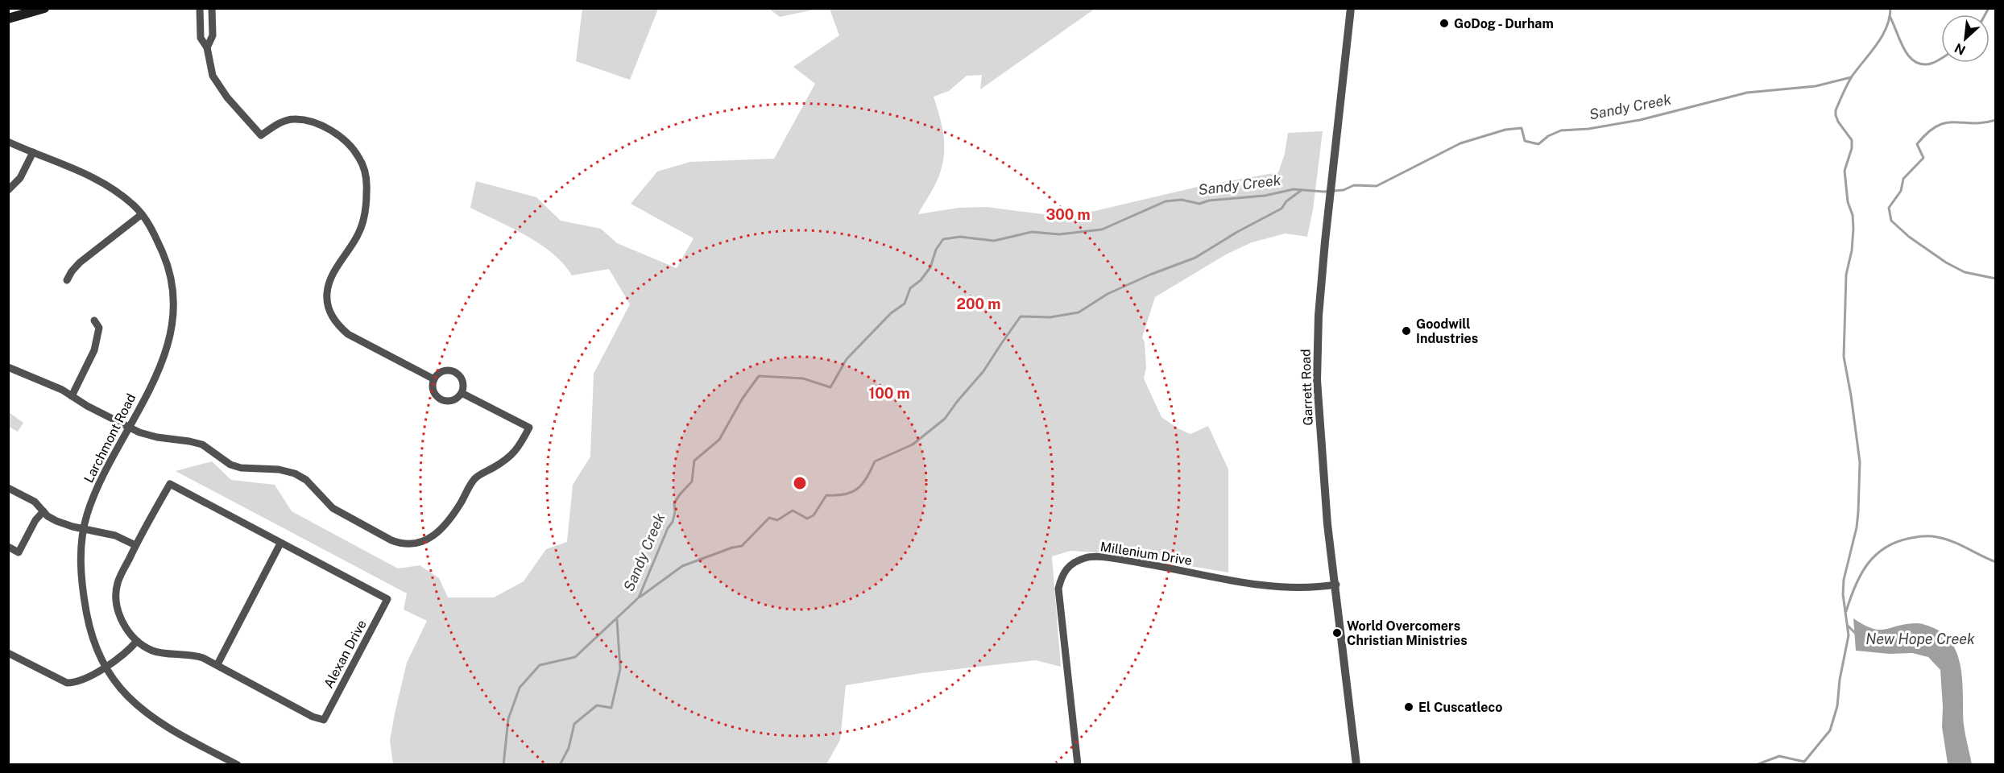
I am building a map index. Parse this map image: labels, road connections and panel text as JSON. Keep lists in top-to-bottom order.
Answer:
{
  "streets": {
    "street": [
      "Garrett Road",
      "Larchmont Road",
      "Millenium Drive",
      "Alexan Drive"
    ]
  },
  "crossings": [
    ["Garrett Road", "Millenium Drive"]
  ],
  "water": ["Sandy Creek", "New Hope Creek"],
  "places": [
    "GoDog - Durham",
    "Goodwill Industries",
    "World Overcomers Christian Ministries",
    "El Cuscatleco"
  ],
  "north": "bottom left",
  "rings": ["300 m", "200 m", "100 m"]
}
